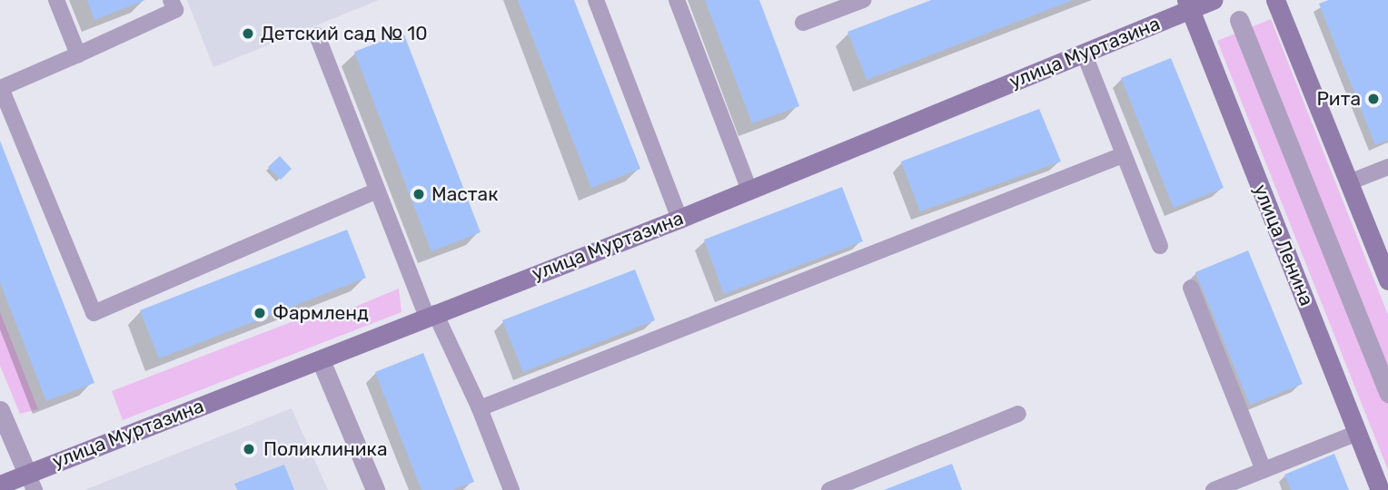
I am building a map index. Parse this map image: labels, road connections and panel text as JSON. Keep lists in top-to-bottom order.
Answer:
{
  "streets": {
    "street": ["улица Муртазина", "улица Ленина"]
  },
  "crossings": [
    ["улица Муртазина", "улица Ленина"]
  ],
  "places": [
    "Детский сад № 10",
    "Рита",
    "Мастак",
    "Фармленд",
    "Поликлиника"
  ]
}
